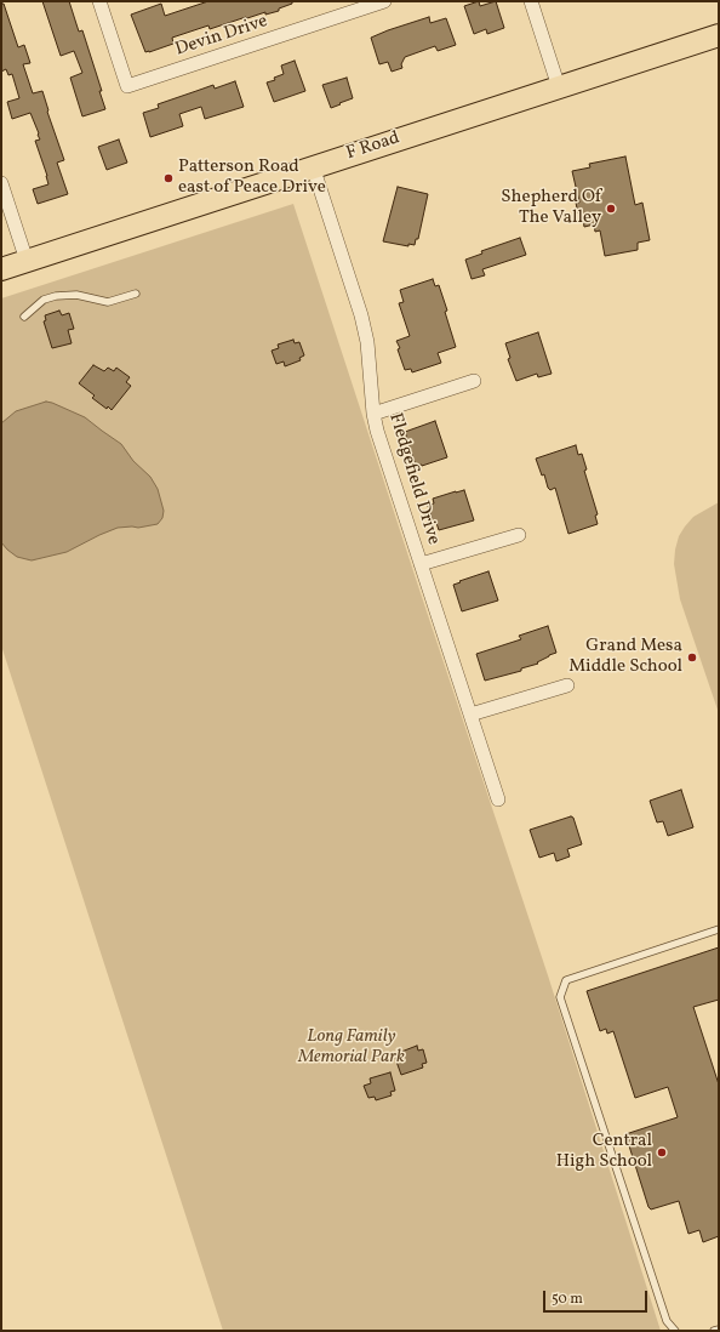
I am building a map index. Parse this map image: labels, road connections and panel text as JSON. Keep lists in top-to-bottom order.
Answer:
{
  "streets": {
    "main road": ["F Road"],
    "street": ["Devin Drive", "Fledgefield Drive"]
  },
  "crossings": [
    ["F Road", "Fledgefield Drive"]
  ],
  "parks": ["Long Family Memorial Park"],
  "places": [
    "Patterson Road east of Peace Drive",
    "Shepherd Of The Valley",
    "Grand Mesa Middle School",
    "Central High School"
  ],
  "scale_bar": "50 m"
}
